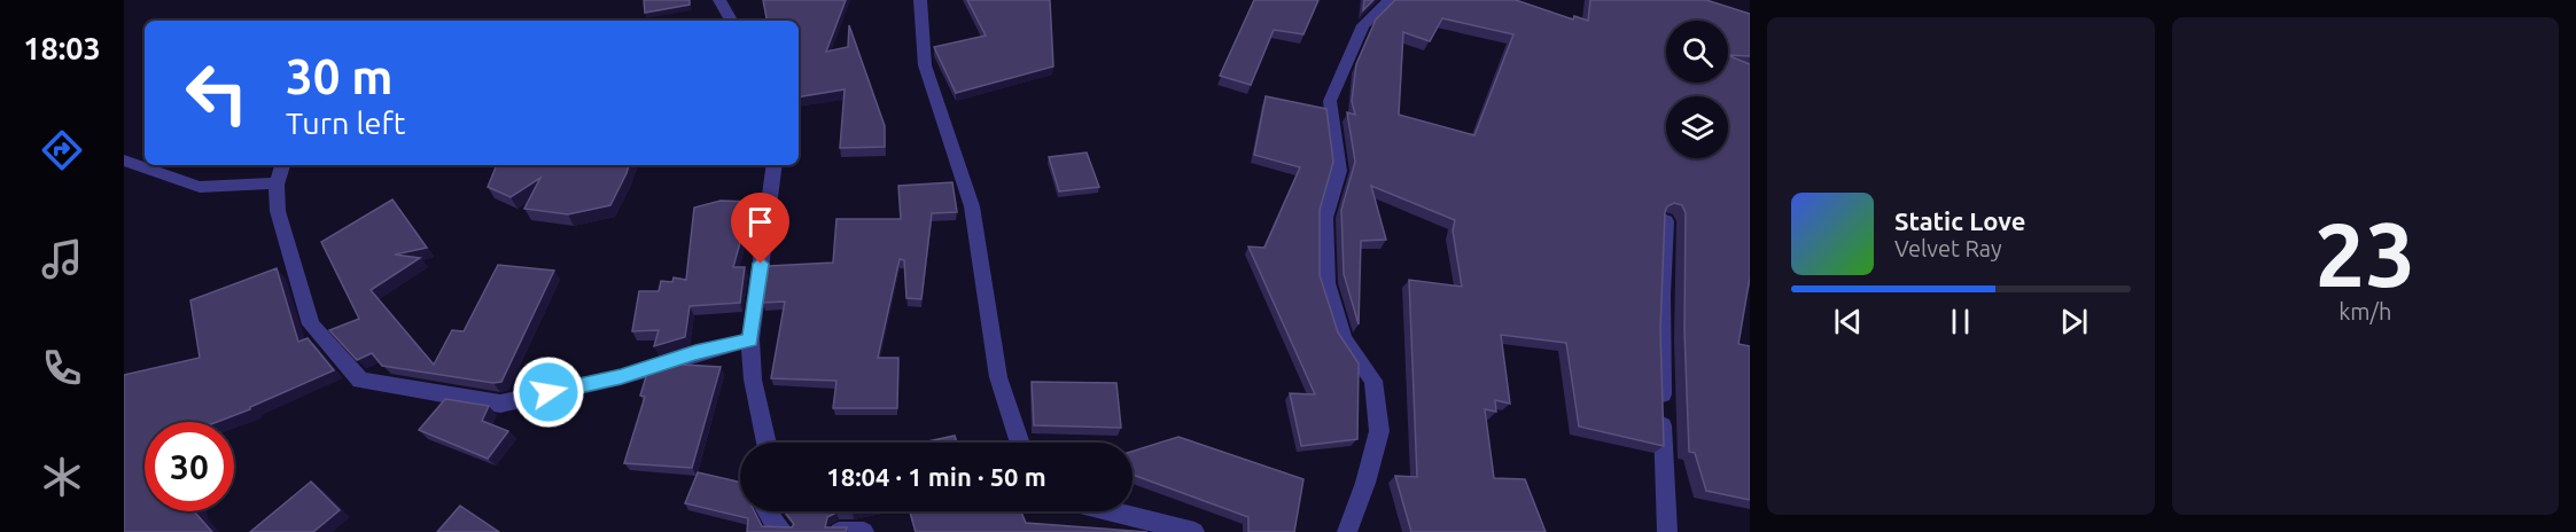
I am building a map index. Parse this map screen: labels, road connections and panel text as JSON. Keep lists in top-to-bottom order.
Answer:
{
  "page": {
    "tabs": "18:03",
    "tile": ["23", "km/h"],
    "turn": ["30 m", "Turn left"],
    "song": ["Static Love", "Velvet Ray"],
    "limit": "30",
    "trip": "18:04 · 1 min · 50 m"
  }
}
